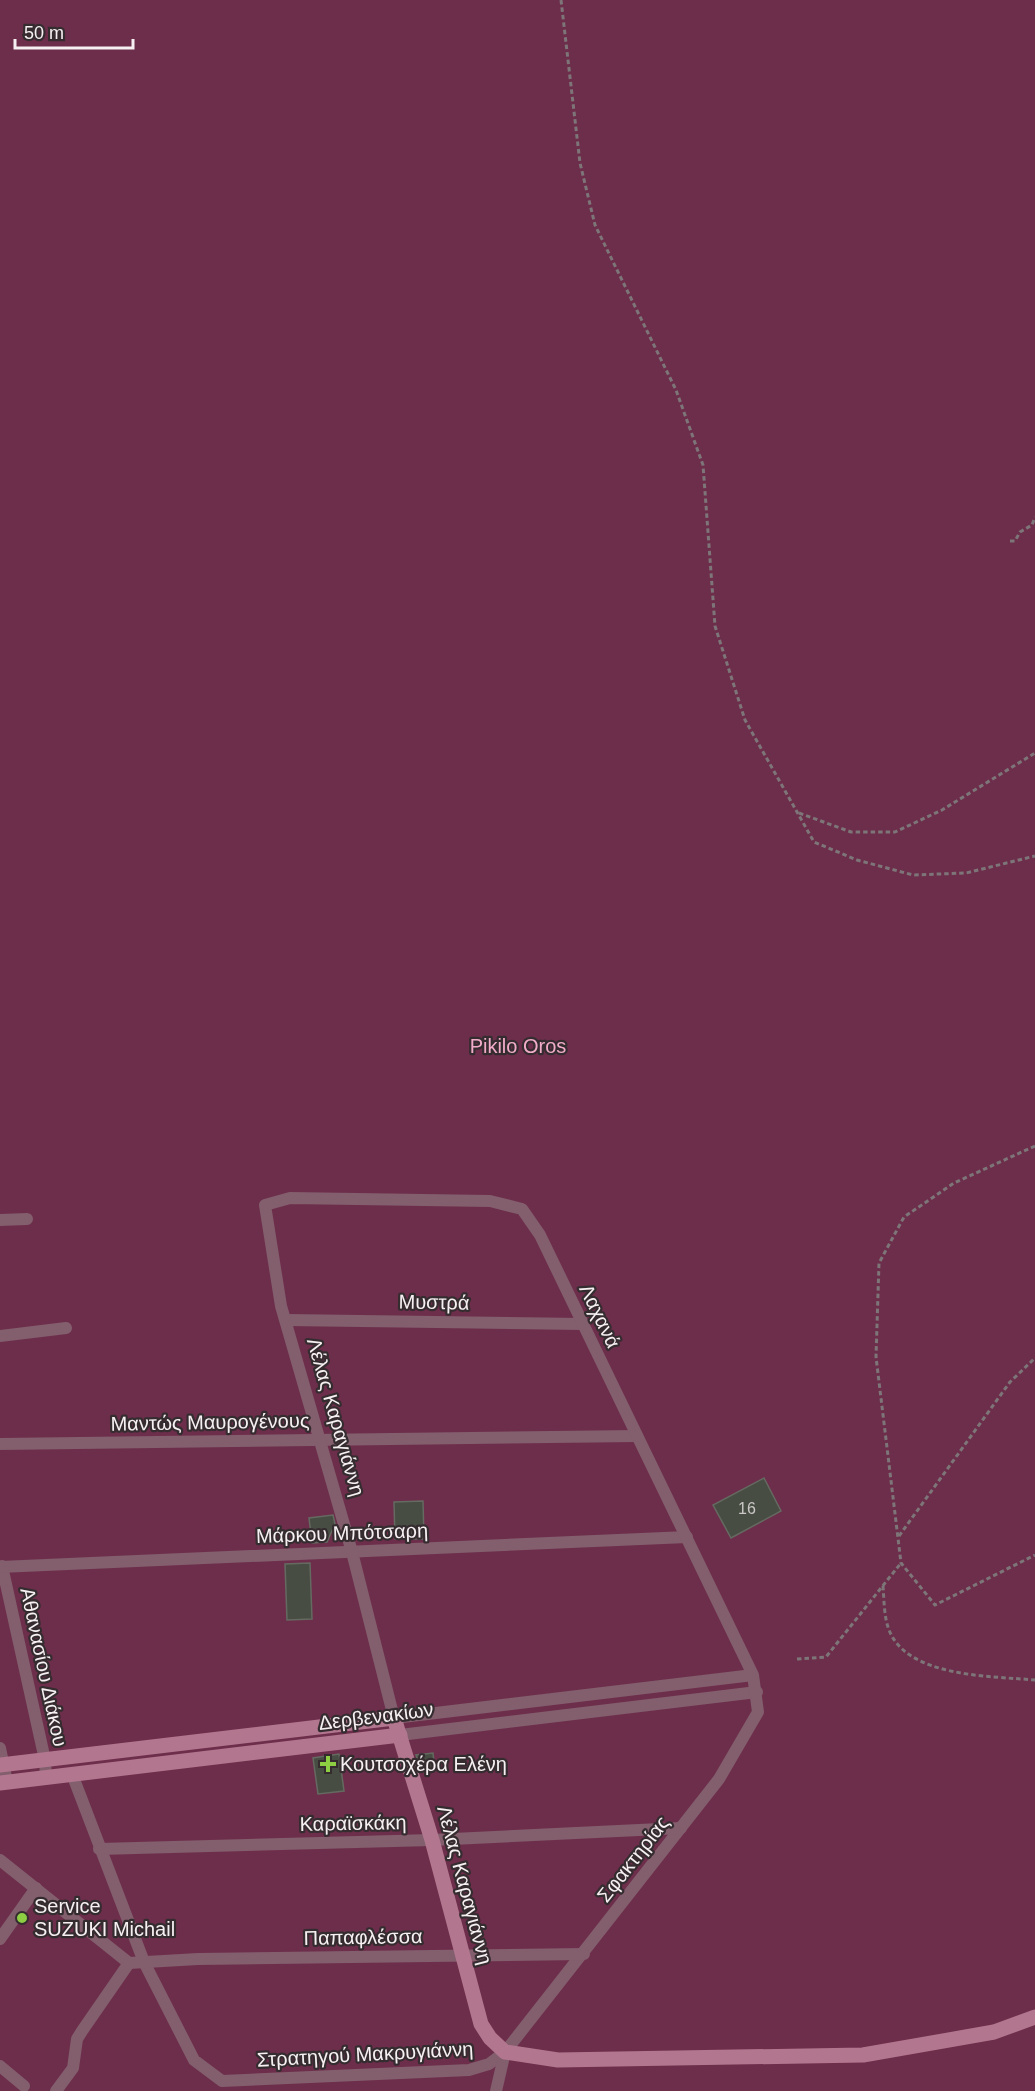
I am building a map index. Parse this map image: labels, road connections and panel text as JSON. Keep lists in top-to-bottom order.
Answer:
{
  "streets": {
    "street": [
      "Μυστρά",
      "Λαχανά",
      "Λέλας Καραγιάννη",
      "Μαντώς Μαυρογένους",
      "Μάρκου Μπότσαρη",
      "Αθανασίου Διάκου",
      "Δερβενακίων",
      "Καραϊσκάκη",
      "Σφακτηρίας",
      "Παπαφλέσσα",
      "Στρατηγού Μακρυγιάννη"
    ]
  },
  "crossings": [
    ["Μυστρά", "Λαχανά"],
    ["Μυστρά", "Λέλας Καραγιάννη"],
    ["Λαχανά", "Λέλας Καραγιάννη"],
    ["Λαχανά", "Μαντώς Μαυρογένους"],
    ["Λαχανά", "Μάρκου Μπότσαρη"],
    ["Λαχανά", "Δερβενακίων"],
    ["Λαχανά", "Σφακτηρίας"],
    ["Λέλας Καραγιάννη", "Μαντώς Μαυρογένους"],
    ["Λέλας Καραγιάννη", "Μάρκου Μπότσαρη"],
    ["Λέλας Καραγιάννη", "Δερβενακίων"],
    ["Λέλας Καραγιάννη", "Καραϊσκάκη"],
    ["Λέλας Καραγιάννη", "Σφακτηρίας"],
    ["Λέλας Καραγιάννη", "Παπαφλέσσα"],
    ["Λέλας Καραγιάννη", "Στρατηγού Μακρυγιάννη"],
    ["Μάρκου Μπότσαρη", "Αθανασίου Διάκου"],
    ["Αθανασίου Διάκου", "Δερβενακίων"],
    ["Αθανασίου Διάκου", "Καραϊσκάκη"],
    ["Αθανασίου Διάκου", "Παπαφλέσσα"],
    ["Αθανασίου Διάκου", "Στρατηγού Μακρυγιάννη"],
    ["Δερβενακίων", "Σφακτηρίας"],
    ["Καραϊσκάκη", "Σφακτηρίας"],
    ["Σφακτηρίας", "Παπαφλέσσα"],
    ["Σφακτηρίας", "Στρατηγού Μακρυγιάννη"]
  ],
  "parks": ["Pikilo Oros"],
  "places": {
    "health": ["Κουτσοχέρα Ελένη"],
    "other": ["Service SUZUKI Michail"]
  },
  "house_numbers": ["16"],
  "scale_bar": "50 m"
}
